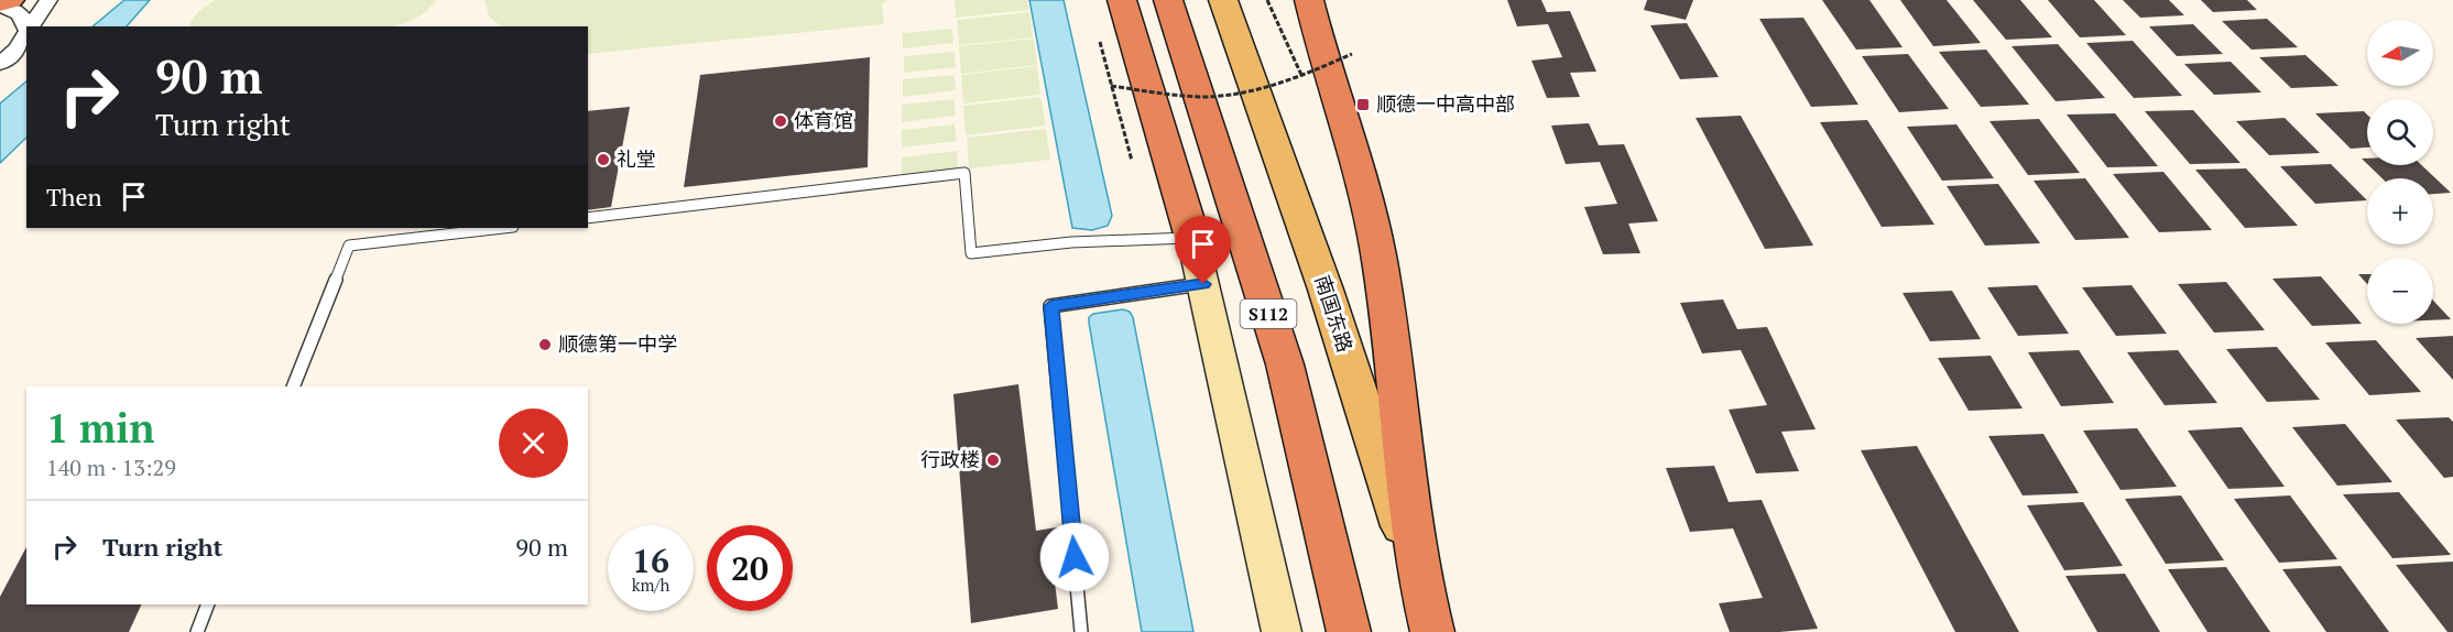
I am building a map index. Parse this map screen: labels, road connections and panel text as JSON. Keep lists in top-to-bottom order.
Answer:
{
  "streets": {
    "highway": ["S112", "南国东路"]
  },
  "places": {
    "transit": ["顺德一中高中部"],
    "other": [
      "体育馆",
      "礼堂",
      "顺德第一中学",
      "行政楼"
    ]
  },
  "north": "left",
  "page": {
    "map_buttons": ["+", "−"],
    "turn": ["90 m", "Turn right"],
    "then": "Then",
    "heading": ["1 min", "140 m · 13:29"],
    "list": [
      {
        "name": "Turn right",
        "value": "90 m"
      }
    ],
    "speed": "16 km/h",
    "limit": "20"
  }
}
